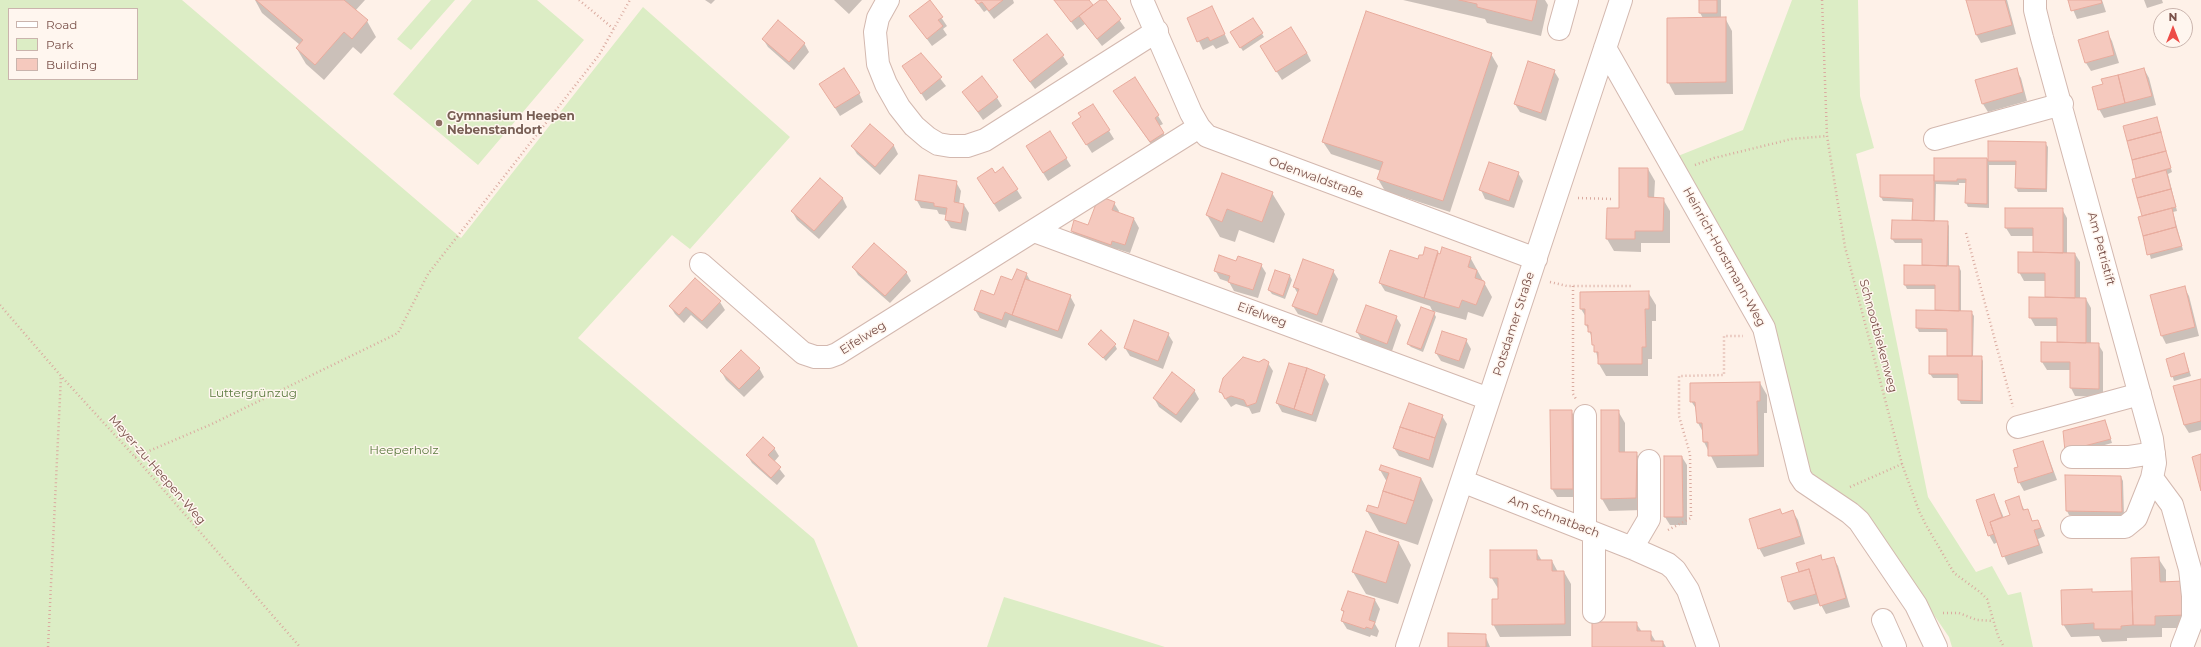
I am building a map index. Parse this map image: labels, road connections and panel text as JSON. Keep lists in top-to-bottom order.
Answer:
{
  "streets": {
    "street": [
      "Odenwaldstraße",
      "Am Petristift",
      "Heinrich-Horstmann-Weg",
      "Eifelweg",
      "Potsdamer Straße",
      "Am Schnatbach"
    ],
    "path": ["Schnootbiekenweg", "Meyer-zu-Heepen-Weg"]
  },
  "crossings": [
    ["Odenwaldstraße", "Eifelweg"],
    ["Odenwaldstraße", "Potsdamer Straße"],
    ["Heinrich-Horstmann-Weg", "Potsdamer Straße"],
    ["Eifelweg", "Potsdamer Straße"],
    ["Potsdamer Straße", "Am Schnatbach"]
  ],
  "parks": ["Luttergrünzug", "Heeperholz"],
  "places": ["Gymnasium Heepen Nebenstandort"],
  "legend": ["Road", "Park", "Building"],
  "north": "top"
}
